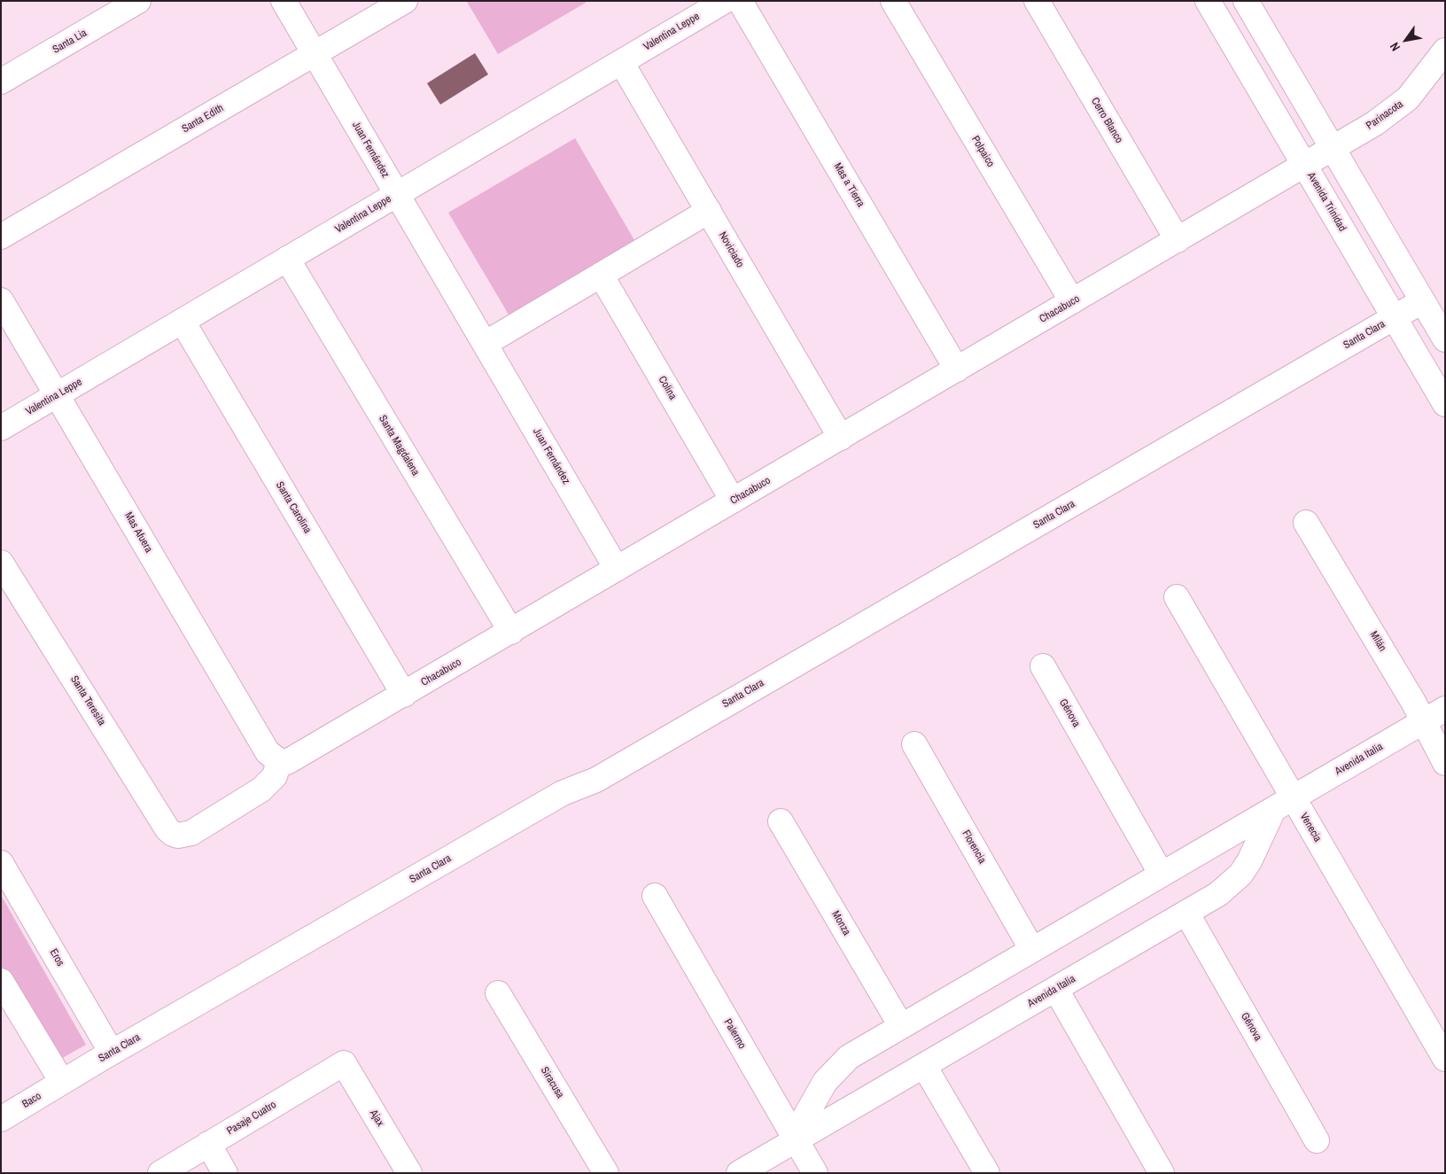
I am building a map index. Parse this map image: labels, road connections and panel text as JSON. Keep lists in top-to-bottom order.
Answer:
{
  "streets": {
    "street": [
      "Valentina Leppe",
      "Santa Lia",
      "Parinacota",
      "Santa Edith",
      "Cerro Blanco",
      "Juan Fernández",
      "Polpaico",
      "Mas a Tierra",
      "Avenida Trinidad",
      "Noviciado",
      "Chacabuco",
      "Santa Clara",
      "Colina",
      "Santa Magdalena",
      "Santa Carolina",
      "Mas Afuera",
      "Milán",
      "Santa Teresita",
      "Génova",
      "Avenida Italia",
      "Venecia",
      "Florencia",
      "Monza",
      "Eros",
      "Palermo",
      "Siracusa",
      "Baco",
      "Pasaje Cuatro",
      "Ajax"
    ]
  },
  "crossings": [
    ["Valentina Leppe", "Juan Fernández"],
    ["Valentina Leppe", "Noviciado"],
    ["Valentina Leppe", "Santa Magdalena"],
    ["Valentina Leppe", "Santa Carolina"],
    ["Valentina Leppe", "Mas Afuera"],
    ["Parinacota", "Chacabuco"],
    ["Santa Edith", "Juan Fernández"],
    ["Cerro Blanco", "Chacabuco"],
    ["Juan Fernández", "Chacabuco"],
    ["Polpaico", "Chacabuco"],
    ["Mas a Tierra", "Chacabuco"],
    ["Avenida Trinidad", "Chacabuco"],
    ["Avenida Trinidad", "Santa Clara"],
    ["Noviciado", "Chacabuco"],
    ["Chacabuco", "Colina"],
    ["Chacabuco", "Santa Magdalena"],
    ["Chacabuco", "Santa Carolina"],
    ["Chacabuco", "Mas Afuera"],
    ["Chacabuco", "Santa Teresita"],
    ["Santa Clara", "Eros"],
    ["Santa Clara", "Baco"],
    ["Mas Afuera", "Santa Teresita"],
    ["Milán", "Avenida Italia"],
    ["Génova", "Avenida Italia"],
    ["Avenida Italia", "Venecia"],
    ["Avenida Italia", "Florencia"],
    ["Avenida Italia", "Monza"],
    ["Avenida Italia", "Palermo"],
    ["Pasaje Cuatro", "Ajax"]
  ],
  "north": "bottom left"
}
